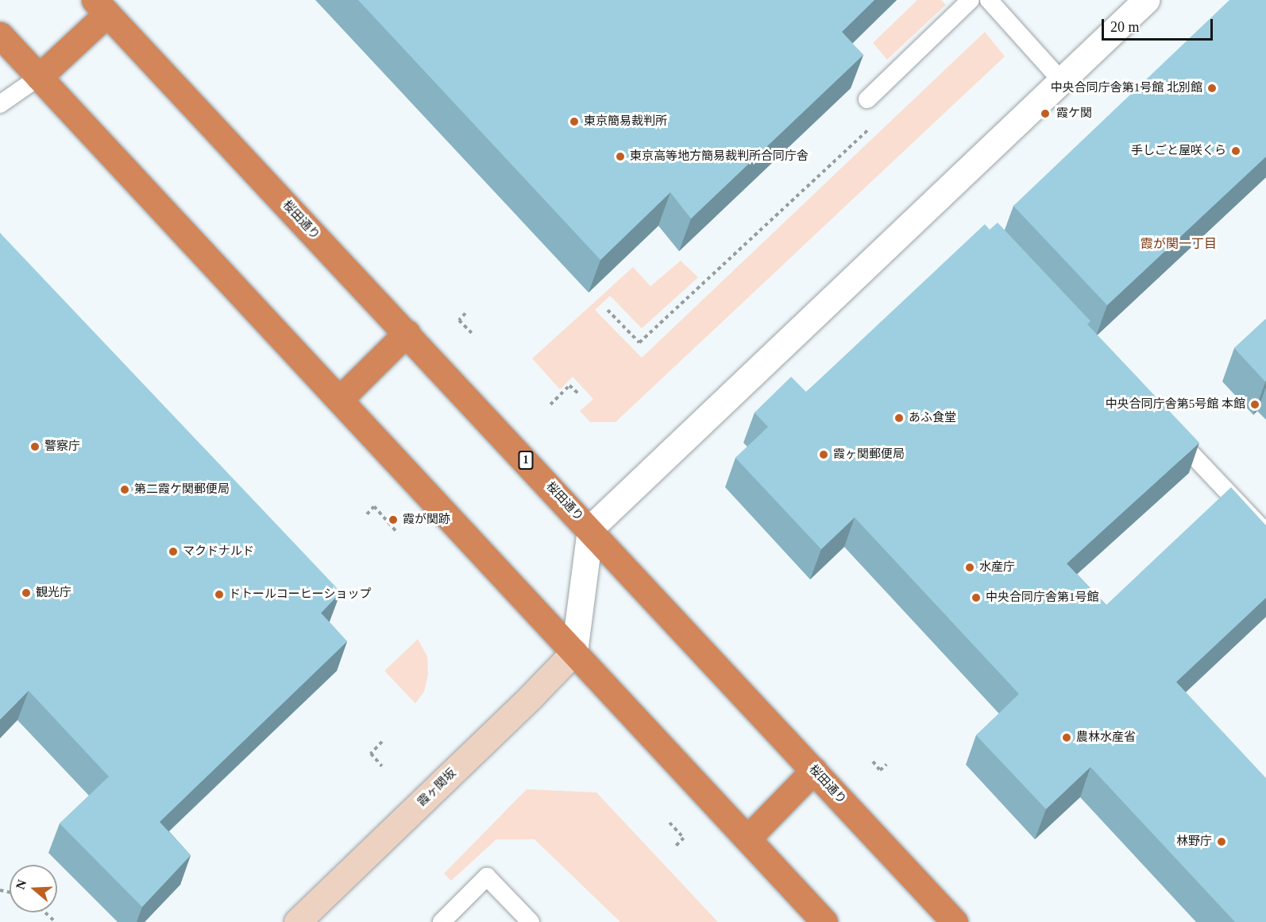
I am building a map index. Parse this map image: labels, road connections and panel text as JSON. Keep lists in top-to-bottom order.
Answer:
{
  "streets": {
    "highway": ["桜田通り", "1"],
    "main road": ["霞ヶ関坂"]
  },
  "districts": ["霞が関一丁目"],
  "places": [
    "中央合同庁舎第1号館 北別館",
    "霞ケ関",
    "東京簡易裁判所",
    "手しごと屋咲くら",
    "東京高等地方簡易裁判所合同庁舎",
    "中央合同庁舎第5号館 本館",
    "あふ食堂",
    "警察庁",
    "霞ヶ関郵便局",
    "第二霞ケ関郵便局",
    "霞が関跡",
    "マクドナルド",
    "水産庁",
    "観光庁",
    "ドトールコーヒーショップ",
    "中央合同庁舎第1号館",
    "農林水産省",
    "林野庁"
  ],
  "scale_bar": "20 m",
  "north": "left"
}
